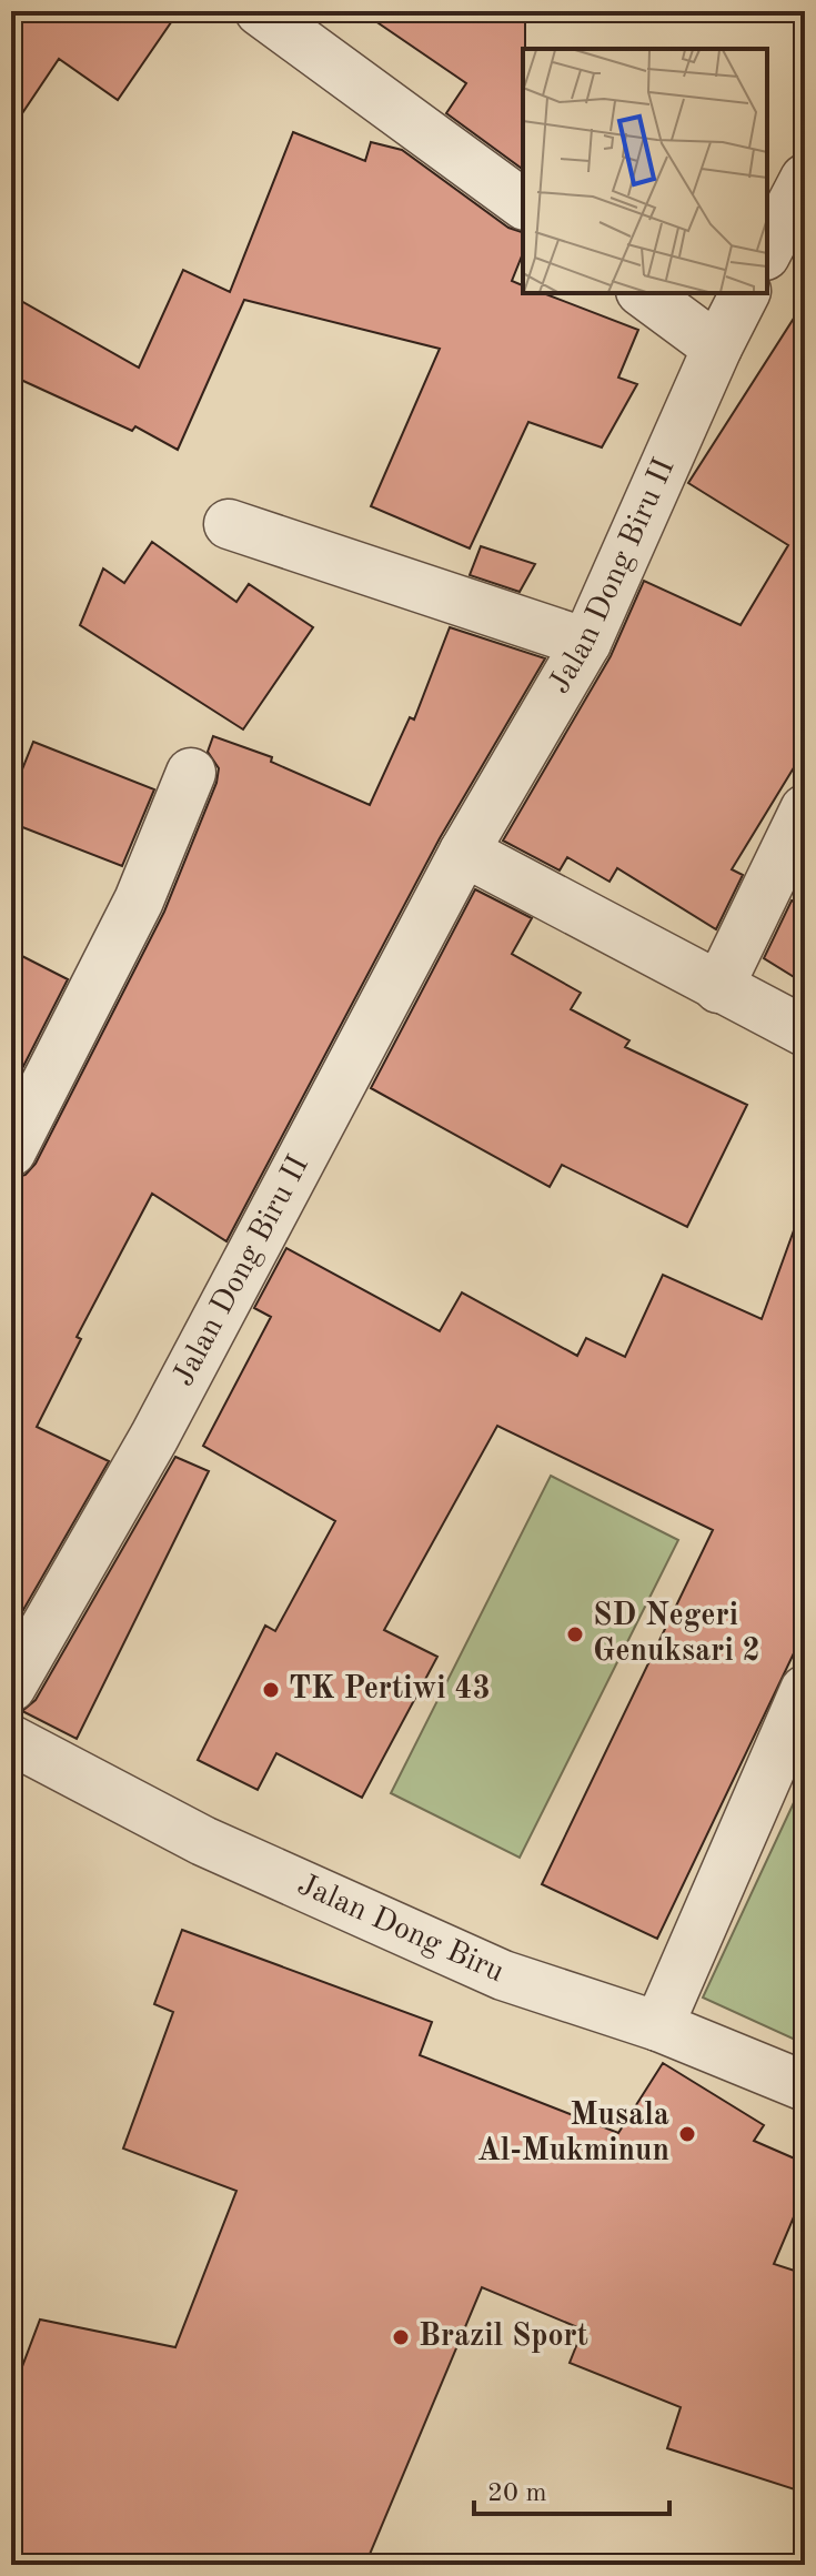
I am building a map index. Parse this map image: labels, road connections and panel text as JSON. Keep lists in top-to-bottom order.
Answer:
{
  "streets": {
    "street": ["Jalan Dong Biru II", "Jalan Dong Biru"]
  },
  "places": [
    "SD Negeri Genuksari 2",
    "TK Pertiwi 43",
    "Musala Al-Mukminun",
    "Brazil Sport"
  ],
  "scale_bar": "20 m"
}
